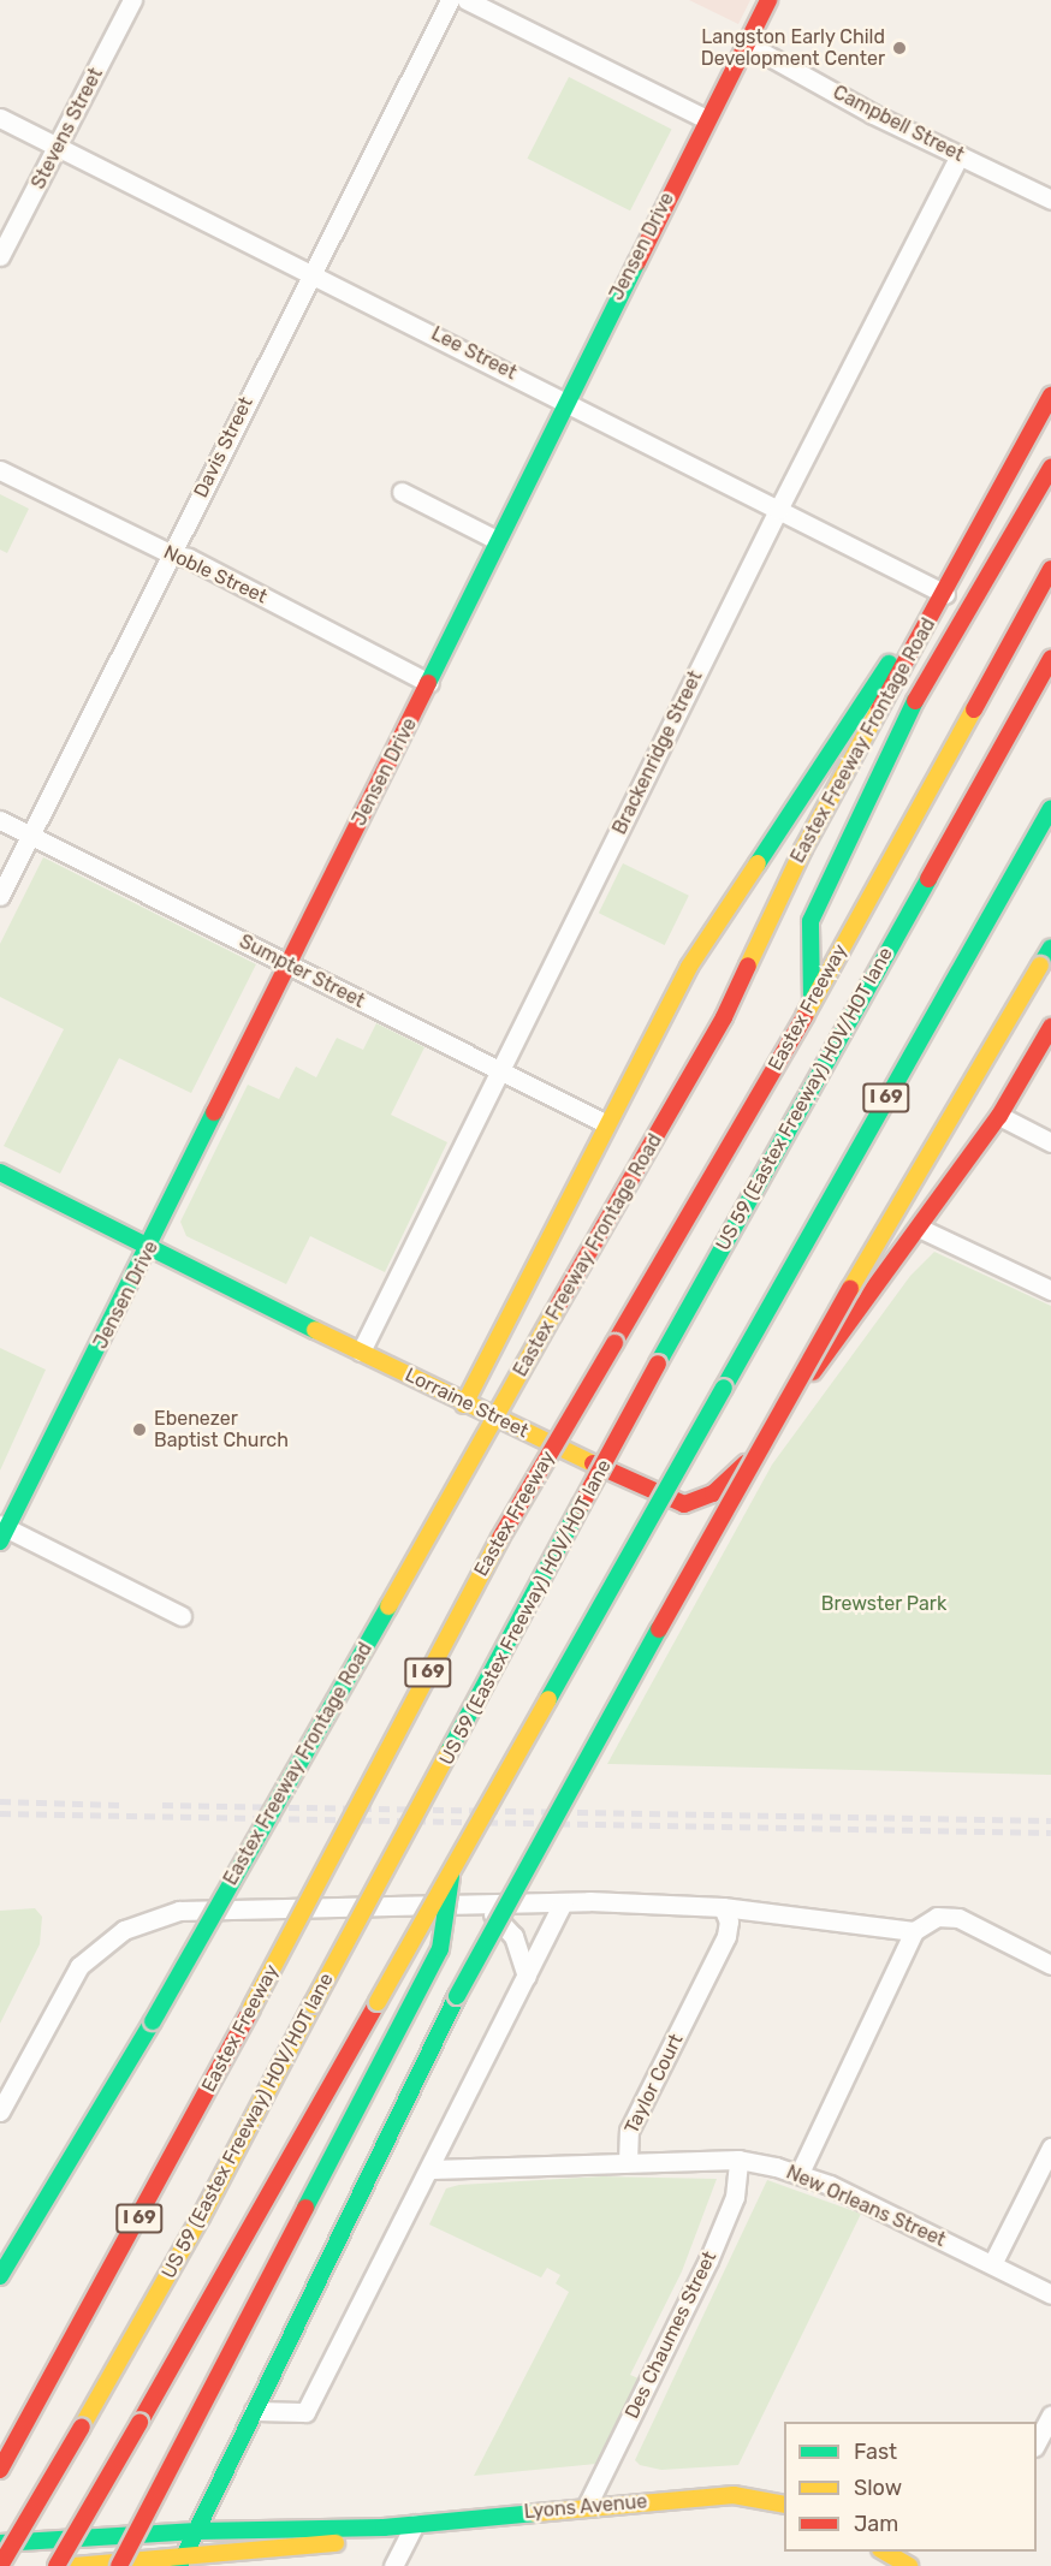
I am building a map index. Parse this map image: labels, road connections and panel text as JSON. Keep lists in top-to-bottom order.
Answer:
{
  "streets": {
    "main road": [
      "Jensen Drive",
      "Eastex Freeway Frontage Road",
      "Eastex Freeway",
      "I 69",
      "US 59 (Eastex Freeway) HOV/HOT lane",
      "Lorraine Street",
      "Lyons Avenue"
    ],
    "street": [
      "Campbell Street",
      "Stevens Street",
      "Lee Street",
      "Davis Street",
      "Noble Street",
      "Brackenridge Street",
      "Sumpter Street",
      "Taylor Court",
      "New Orleans Street",
      "Des Chaumes Street"
    ]
  },
  "crossings": [
    ["Campbell Street", "Jensen Drive"],
    ["Campbell Street", "Brackenridge Street"],
    ["Stevens Street", "Lee Street"],
    ["Jensen Drive", "Lee Street"],
    ["Jensen Drive", "Noble Street"],
    ["Jensen Drive", "Sumpter Street"],
    ["Jensen Drive", "Lorraine Street"],
    ["Lee Street", "Davis Street"],
    ["Lee Street", "Eastex Freeway Frontage Road"],
    ["Lee Street", "Brackenridge Street"],
    ["Davis Street", "Noble Street"],
    ["Davis Street", "Sumpter Street"],
    ["Brackenridge Street", "Sumpter Street"],
    ["Brackenridge Street", "Lorraine Street"],
    ["Taylor Court", "New Orleans Street"],
    ["New Orleans Street", "Des Chaumes Street"],
    ["Des Chaumes Street", "Lyons Avenue"]
  ],
  "parks": ["Brewster Park"],
  "places": ["Langston Early Child Development Center", "Ebenezer Baptist Church"],
  "legend": ["Fast", "Slow", "Jam"]
}
